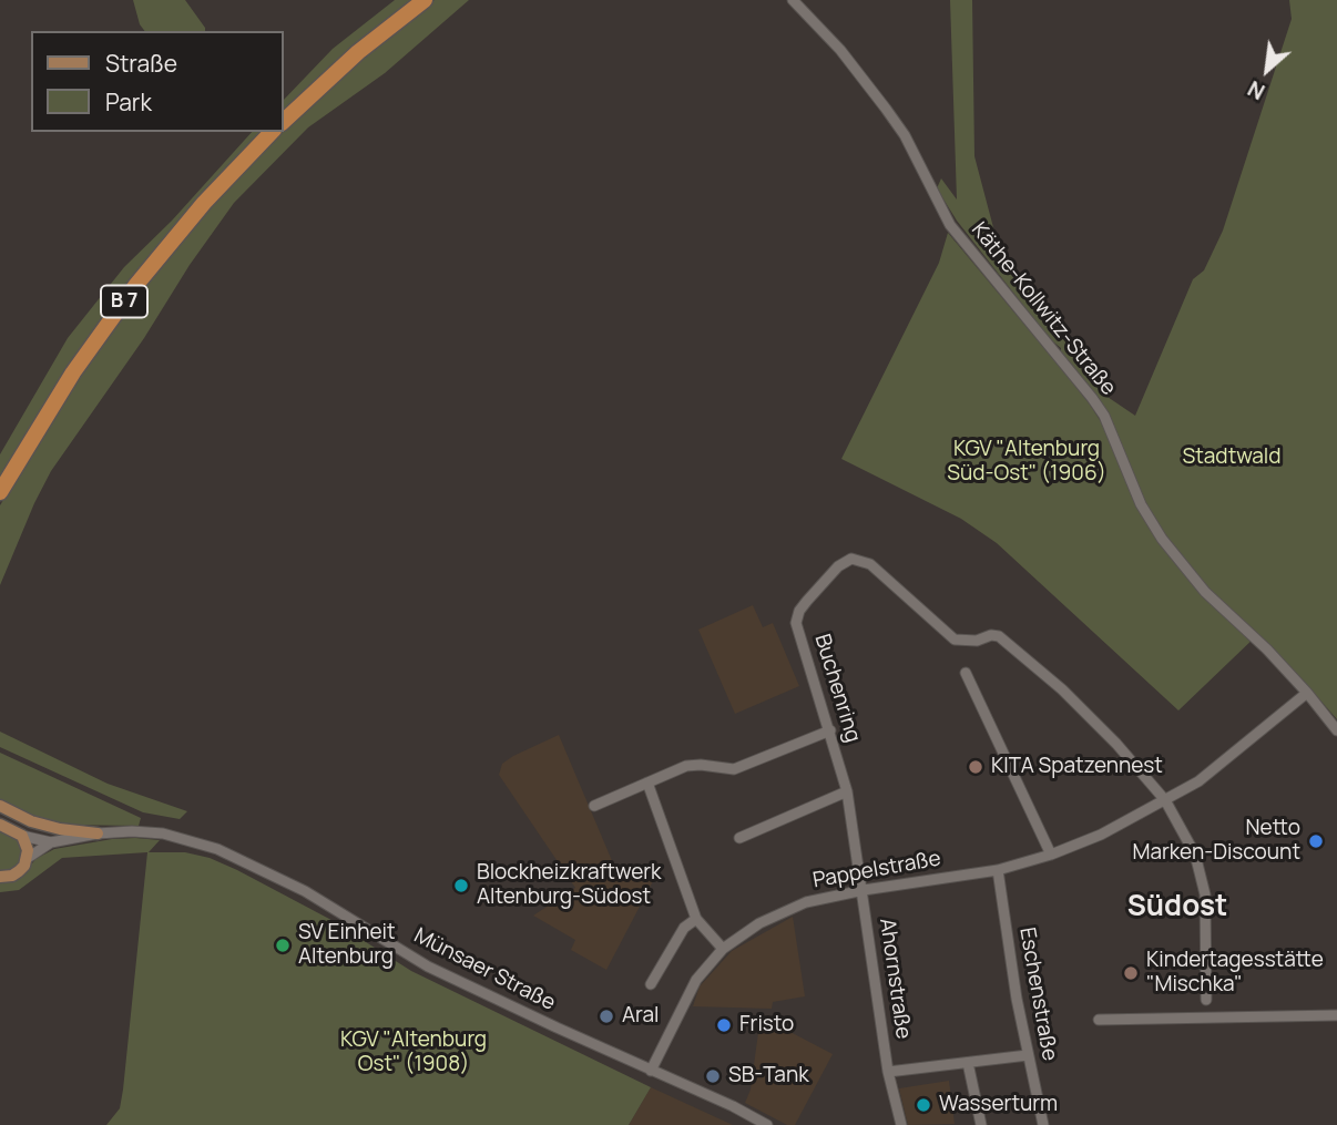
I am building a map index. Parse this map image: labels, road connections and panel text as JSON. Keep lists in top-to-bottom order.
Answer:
{
  "streets": {
    "highway": ["B 7"],
    "street": [
      "Käthe-Kollwitz-Straße",
      "Buchenring",
      "Pappelstraße",
      "Münsaer Straße",
      "Ahornstraße",
      "Eschenstraße"
    ]
  },
  "crossings": [
    ["Käthe-Kollwitz-Straße", "Pappelstraße"],
    ["Buchenring", "Pappelstraße"],
    ["Buchenring", "Ahornstraße"],
    ["Pappelstraße", "Münsaer Straße"],
    ["Pappelstraße", "Ahornstraße"],
    ["Pappelstraße", "Eschenstraße"],
    ["Ahornstraße", "Eschenstraße"]
  ],
  "districts": ["Südost"],
  "parks": ["KGV \"Altenburg Süd-Ost\" (1906)", "Stadtwald", "KGV \"Altenburg Ost\" (1908)"],
  "places": [
    "KITA Spatzennest",
    "Netto Marken-Discount",
    "Blockheizkraftwerk Altenburg-Südost",
    "SV Einheit Altenburg",
    "Kindertagesstätte \"Mischka\"",
    "Aral",
    "Fristo",
    "SB-Tank",
    "Wasserturm"
  ],
  "legend": ["Straße", "Park"],
  "north": "bottom left"
}
